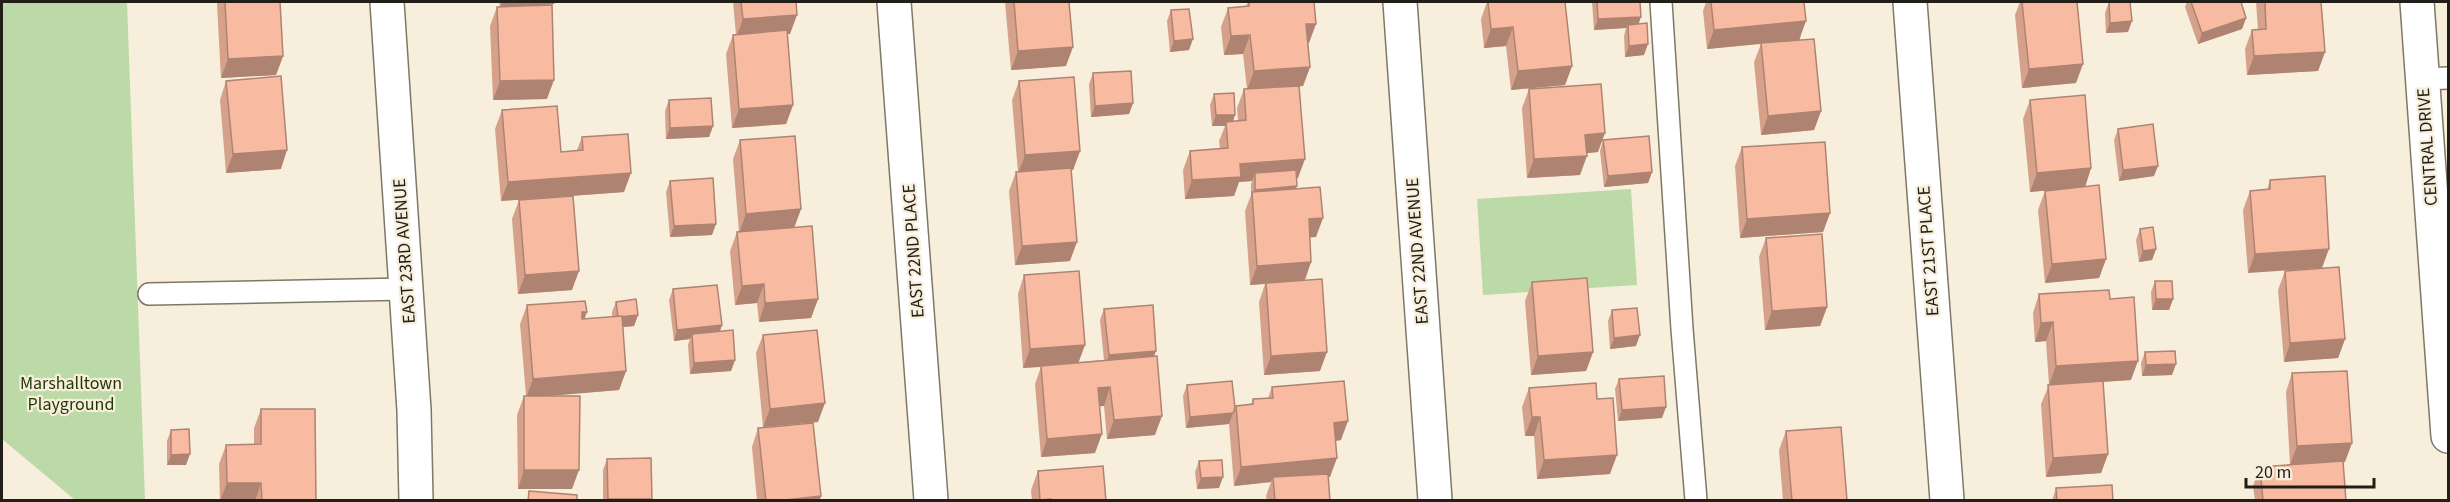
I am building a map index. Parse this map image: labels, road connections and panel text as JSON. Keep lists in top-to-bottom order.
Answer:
{
  "streets": {
    "street": [
      "CENTRAL DRIVE",
      "EAST 23RD AVENUE",
      "EAST 22ND PLACE",
      "EAST 22ND AVENUE",
      "EAST 21ST PLACE"
    ]
  },
  "parks": ["Marshalltown Playground"],
  "scale_bar": "20 m"
}
